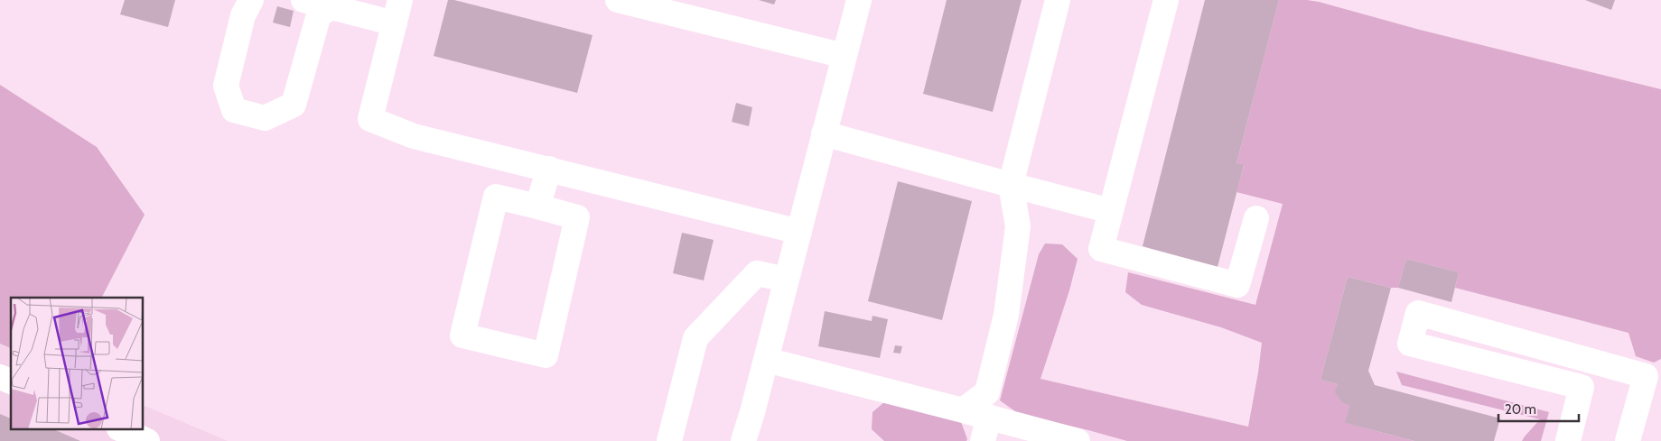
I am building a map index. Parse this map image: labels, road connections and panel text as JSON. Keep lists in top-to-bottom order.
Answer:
{
  "scale_bar": "20 m"
}
